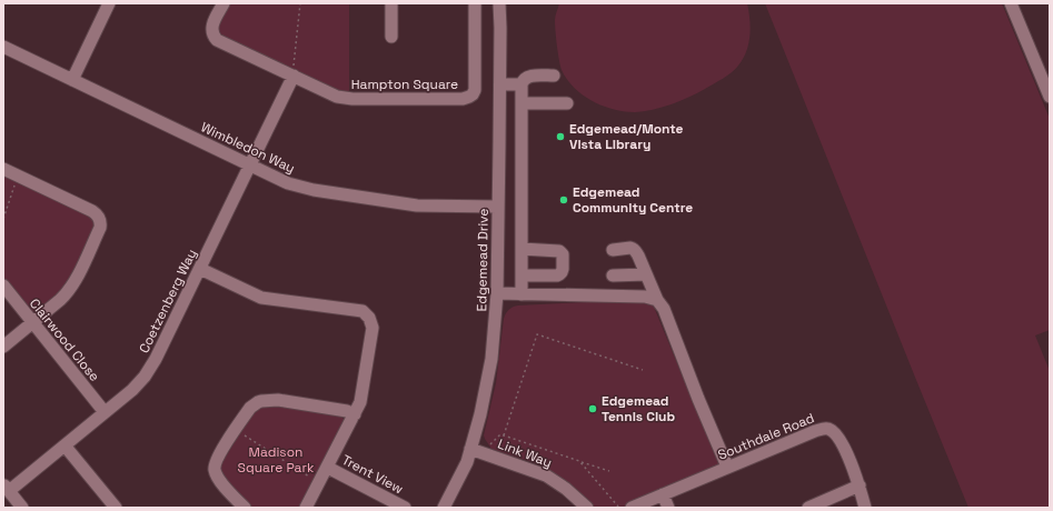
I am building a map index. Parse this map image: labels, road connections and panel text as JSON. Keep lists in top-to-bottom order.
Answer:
{
  "streets": {
    "street": [
      "Hampton Square",
      "Wimbledon Way",
      "Edgemead Drive",
      "Coetzenberg Way",
      "Clairwood Close",
      "Southdale Road",
      "Link Way",
      "Trent View"
    ]
  },
  "crossings": [
    ["Hampton Square", "Coetzenberg Way"],
    ["Wimbledon Way", "Edgemead Drive"],
    ["Wimbledon Way", "Coetzenberg Way"],
    ["Edgemead Drive", "Link Way"],
    ["Coetzenberg Way", "Clairwood Close"]
  ],
  "parks": ["Madison Square Park"],
  "places": ["Edgemead/Monte Vista Library", "Edgemead Community Centre", "Edgemead Tennis Club"]
}
